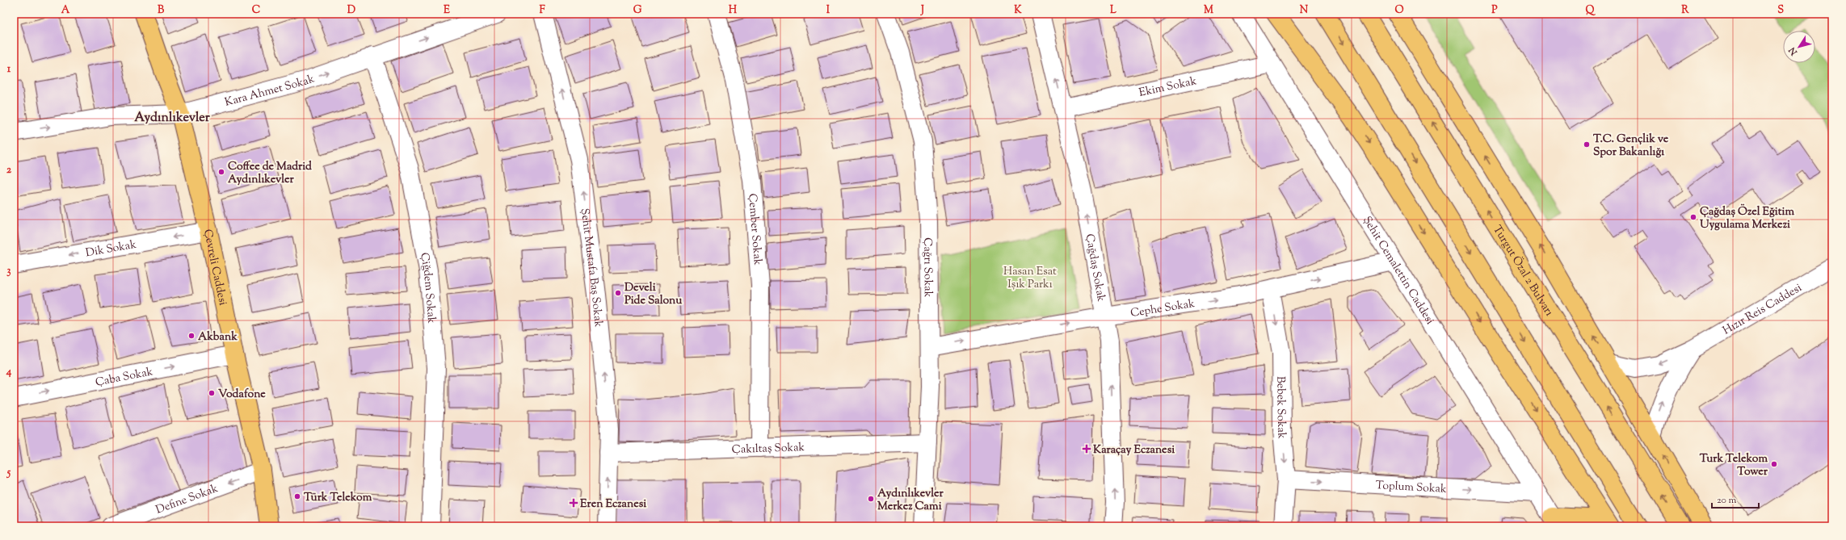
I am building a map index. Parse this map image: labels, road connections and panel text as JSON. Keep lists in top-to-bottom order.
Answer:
{
  "streets": {
    "main road": ["Çevreli Caddesi", "Turgut Özal 2 Bulvarı"],
    "street": [
      "Ekim Sokak",
      "Kara Ahmet Sokak",
      "Çember Sokak",
      "Dik Sokak",
      "Çağrı Sokak",
      "Şehit Mustafa Baş Sokak",
      "Çağdaş Sokak",
      "Şehit Cemalettin Caddesi",
      "Çiğdem Sokak",
      "Cephe Sokak",
      "Hızır Reis Caddesi",
      "Çaba Sokak",
      "Bebek Sokak",
      "Çakıltaş Sokak",
      "Toplum Sokak",
      "Define Sokak"
    ]
  },
  "crossings": [
    ["Ekim Sokak", "Çağdaş Sokak"],
    ["Ekim Sokak", "Şehit Cemalettin Caddesi"],
    ["Kara Ahmet Sokak", "Çevreli Caddesi"],
    ["Kara Ahmet Sokak", "Çiğdem Sokak"],
    ["Çember Sokak", "Çakıltaş Sokak"],
    ["Dik Sokak", "Çevreli Caddesi"],
    ["Çevreli Caddesi", "Çaba Sokak"],
    ["Çevreli Caddesi", "Define Sokak"],
    ["Çağrı Sokak", "Cephe Sokak"],
    ["Çağrı Sokak", "Çakıltaş Sokak"],
    ["Şehit Mustafa Baş Sokak", "Çakıltaş Sokak"],
    ["Çağdaş Sokak", "Cephe Sokak"],
    ["Şehit Cemalettin Caddesi", "Cephe Sokak"],
    ["Şehit Cemalettin Caddesi", "Toplum Sokak"],
    ["Cephe Sokak", "Bebek Sokak"],
    ["Bebek Sokak", "Toplum Sokak"]
  ],
  "one_way": [
    "Kara Ahmet Sokak",
    "Dik Sokak",
    "Şehit Mustafa Baş Sokak",
    "Çağdaş Sokak",
    "Cephe Sokak",
    "Çaba Sokak",
    "Bebek Sokak",
    "Toplum Sokak",
    "Define Sokak"
  ],
  "districts": ["Aydınlıkevler"],
  "parks": ["Hasan Esat Işık Parkı"],
  "places": {
    "other": [
      "T.C. Gençlik ve Spor Bakanlığı",
      "Coffee de Madrid Aydınlıkevler",
      "Çağdaş Özel Eğitim Uygulama Merkezi",
      "Develi Pide Salonu",
      "Akbank",
      "Vodafone",
      "Turk Telekom Tower",
      "Türk Telekom",
      "Aydınlıkevler Merkez Cami"
    ],
    "health": ["Karaçay Eczanesi", "Eren Eczanesi"]
  },
  "scale_bar": "20 m",
  "north": "bottom left",
  "grid": {
    "columns": [
      "A",
      "B",
      "C",
      "D",
      "E",
      "F",
      "G",
      "H",
      "I",
      "J",
      "K",
      "L",
      "M",
      "N",
      "O",
      "P",
      "Q",
      "R",
      "S"
    ],
    "rows": [
      "1",
      "2",
      "3",
      "4",
      "5"
    ]
  }
}
